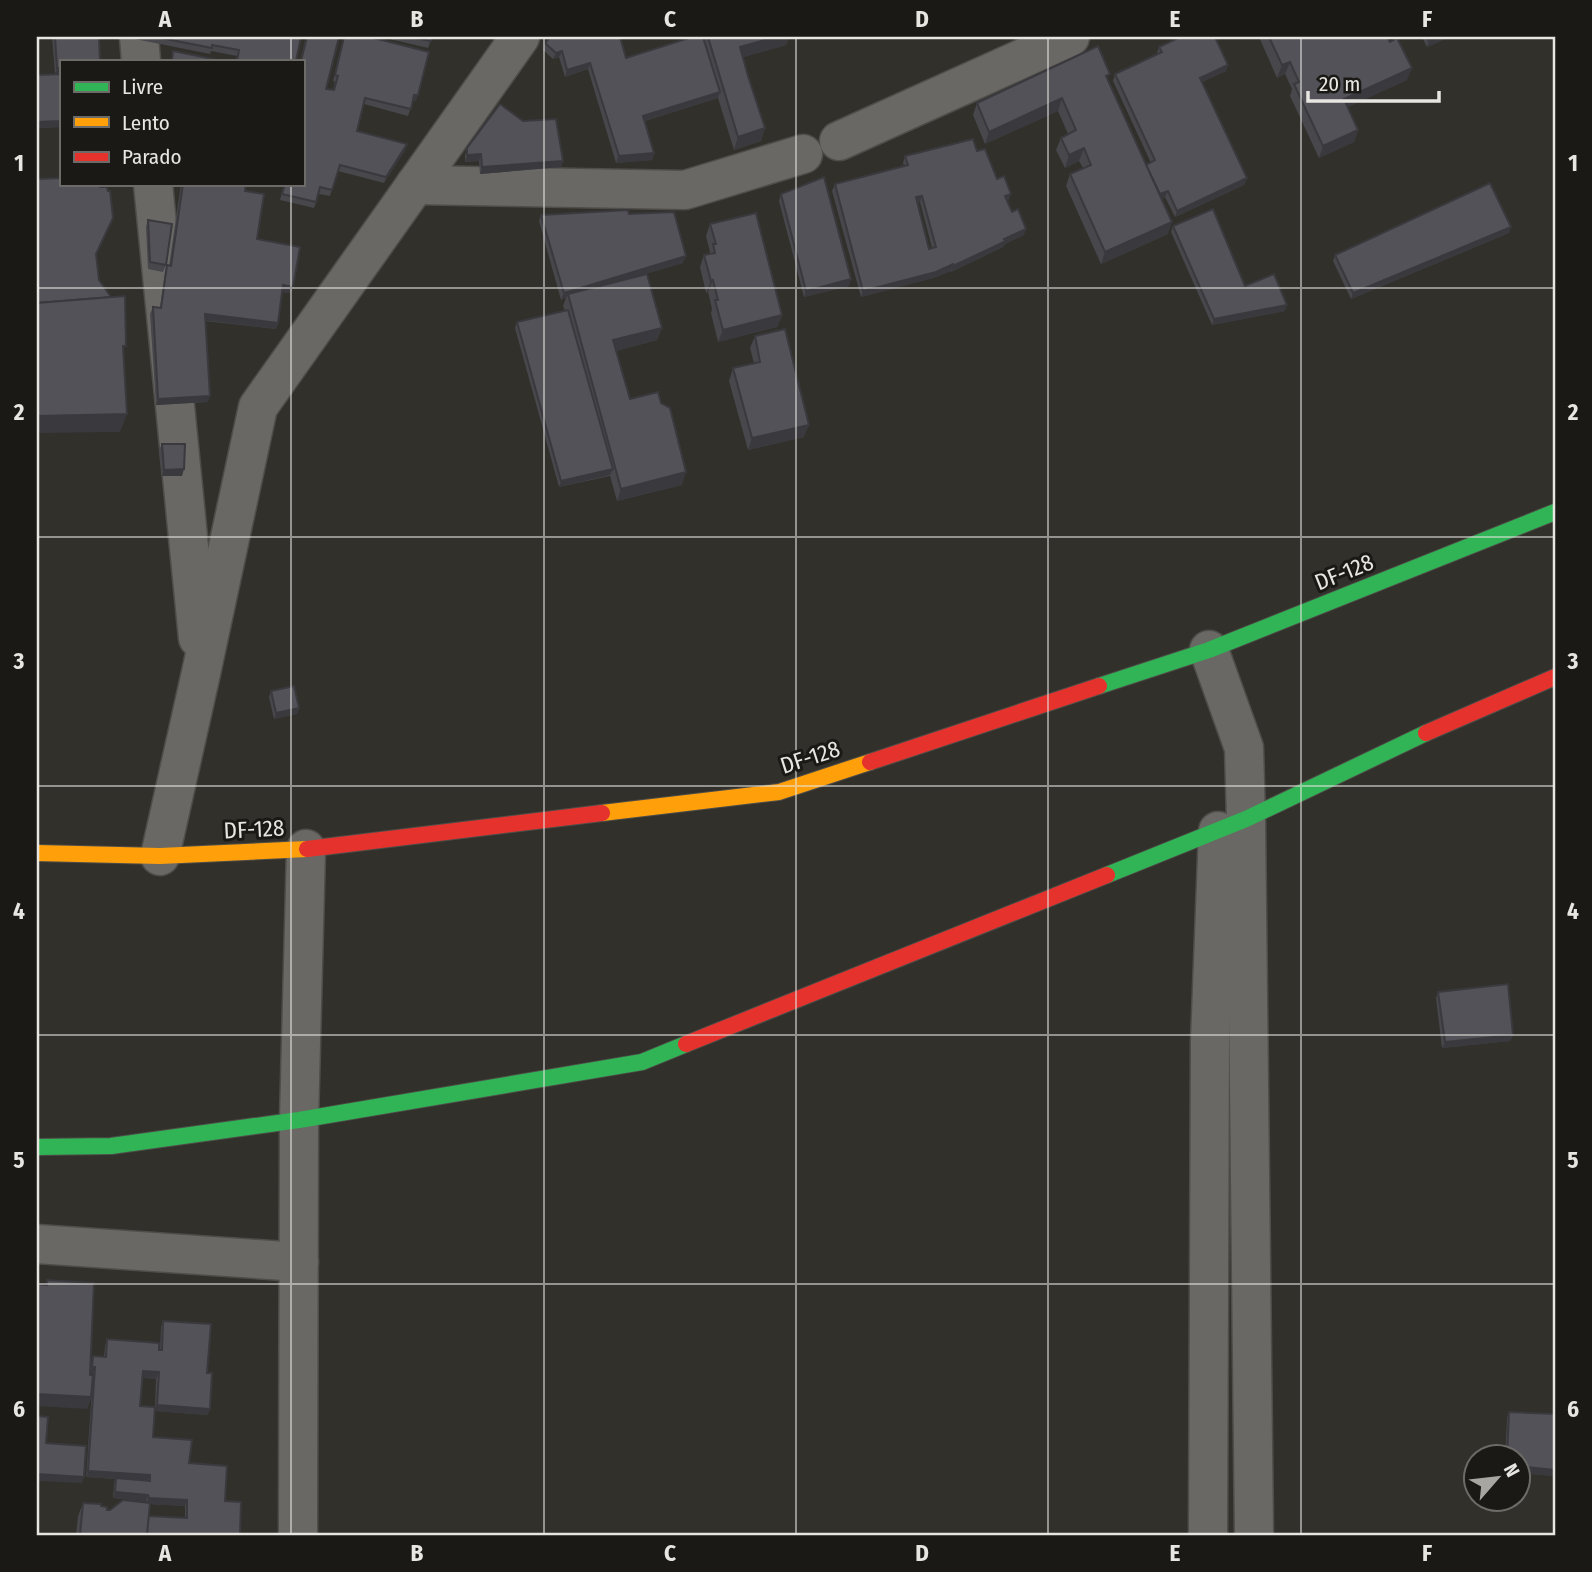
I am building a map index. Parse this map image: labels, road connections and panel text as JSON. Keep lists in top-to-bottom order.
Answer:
{
  "streets": {
    "main road": ["DF-128"]
  },
  "legend": ["Livre", "Lento", "Parado"],
  "scale_bar": "20 m",
  "north": "top right",
  "grid": {
    "columns": [
      "A",
      "B",
      "C",
      "D",
      "E",
      "F"
    ],
    "rows": [
      "1",
      "2",
      "3",
      "4",
      "5",
      "6"
    ]
  }
}
